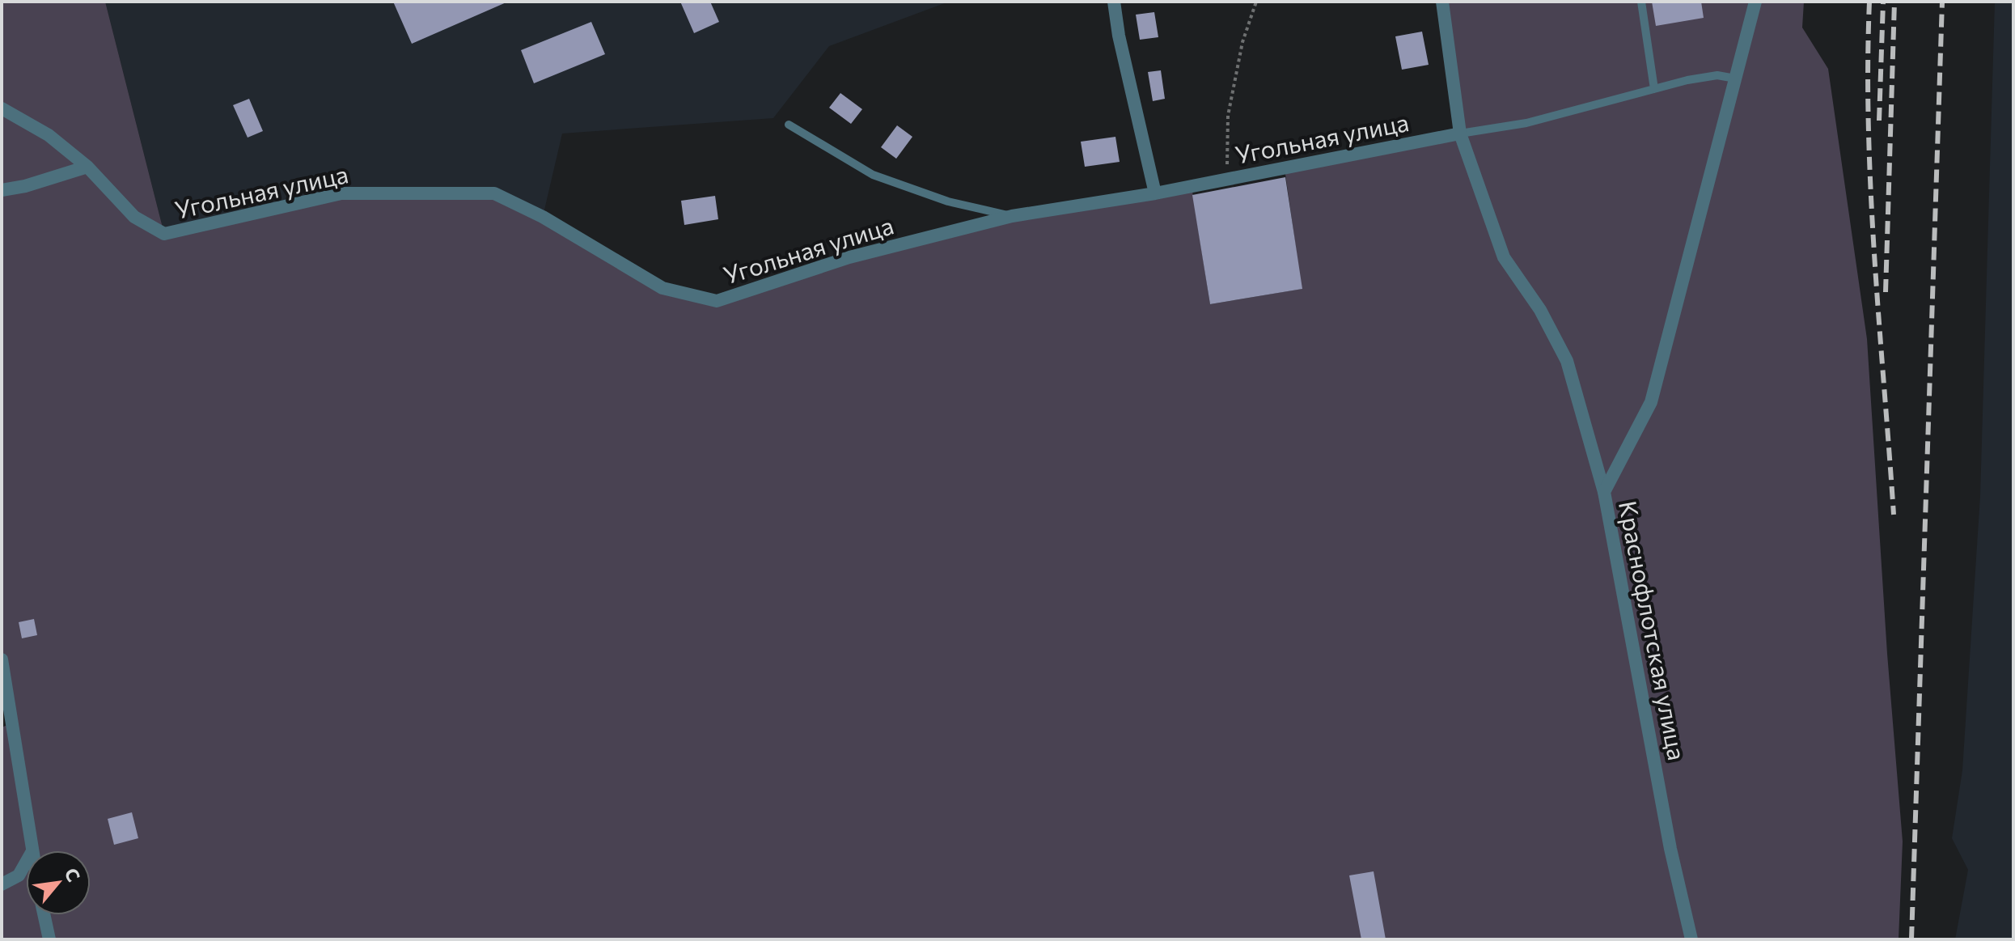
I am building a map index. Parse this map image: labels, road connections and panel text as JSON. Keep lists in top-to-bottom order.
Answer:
{
  "streets": {
    "street": ["Угольная улица", "Краснофлотская улица"]
  },
  "north": "top right"
}
